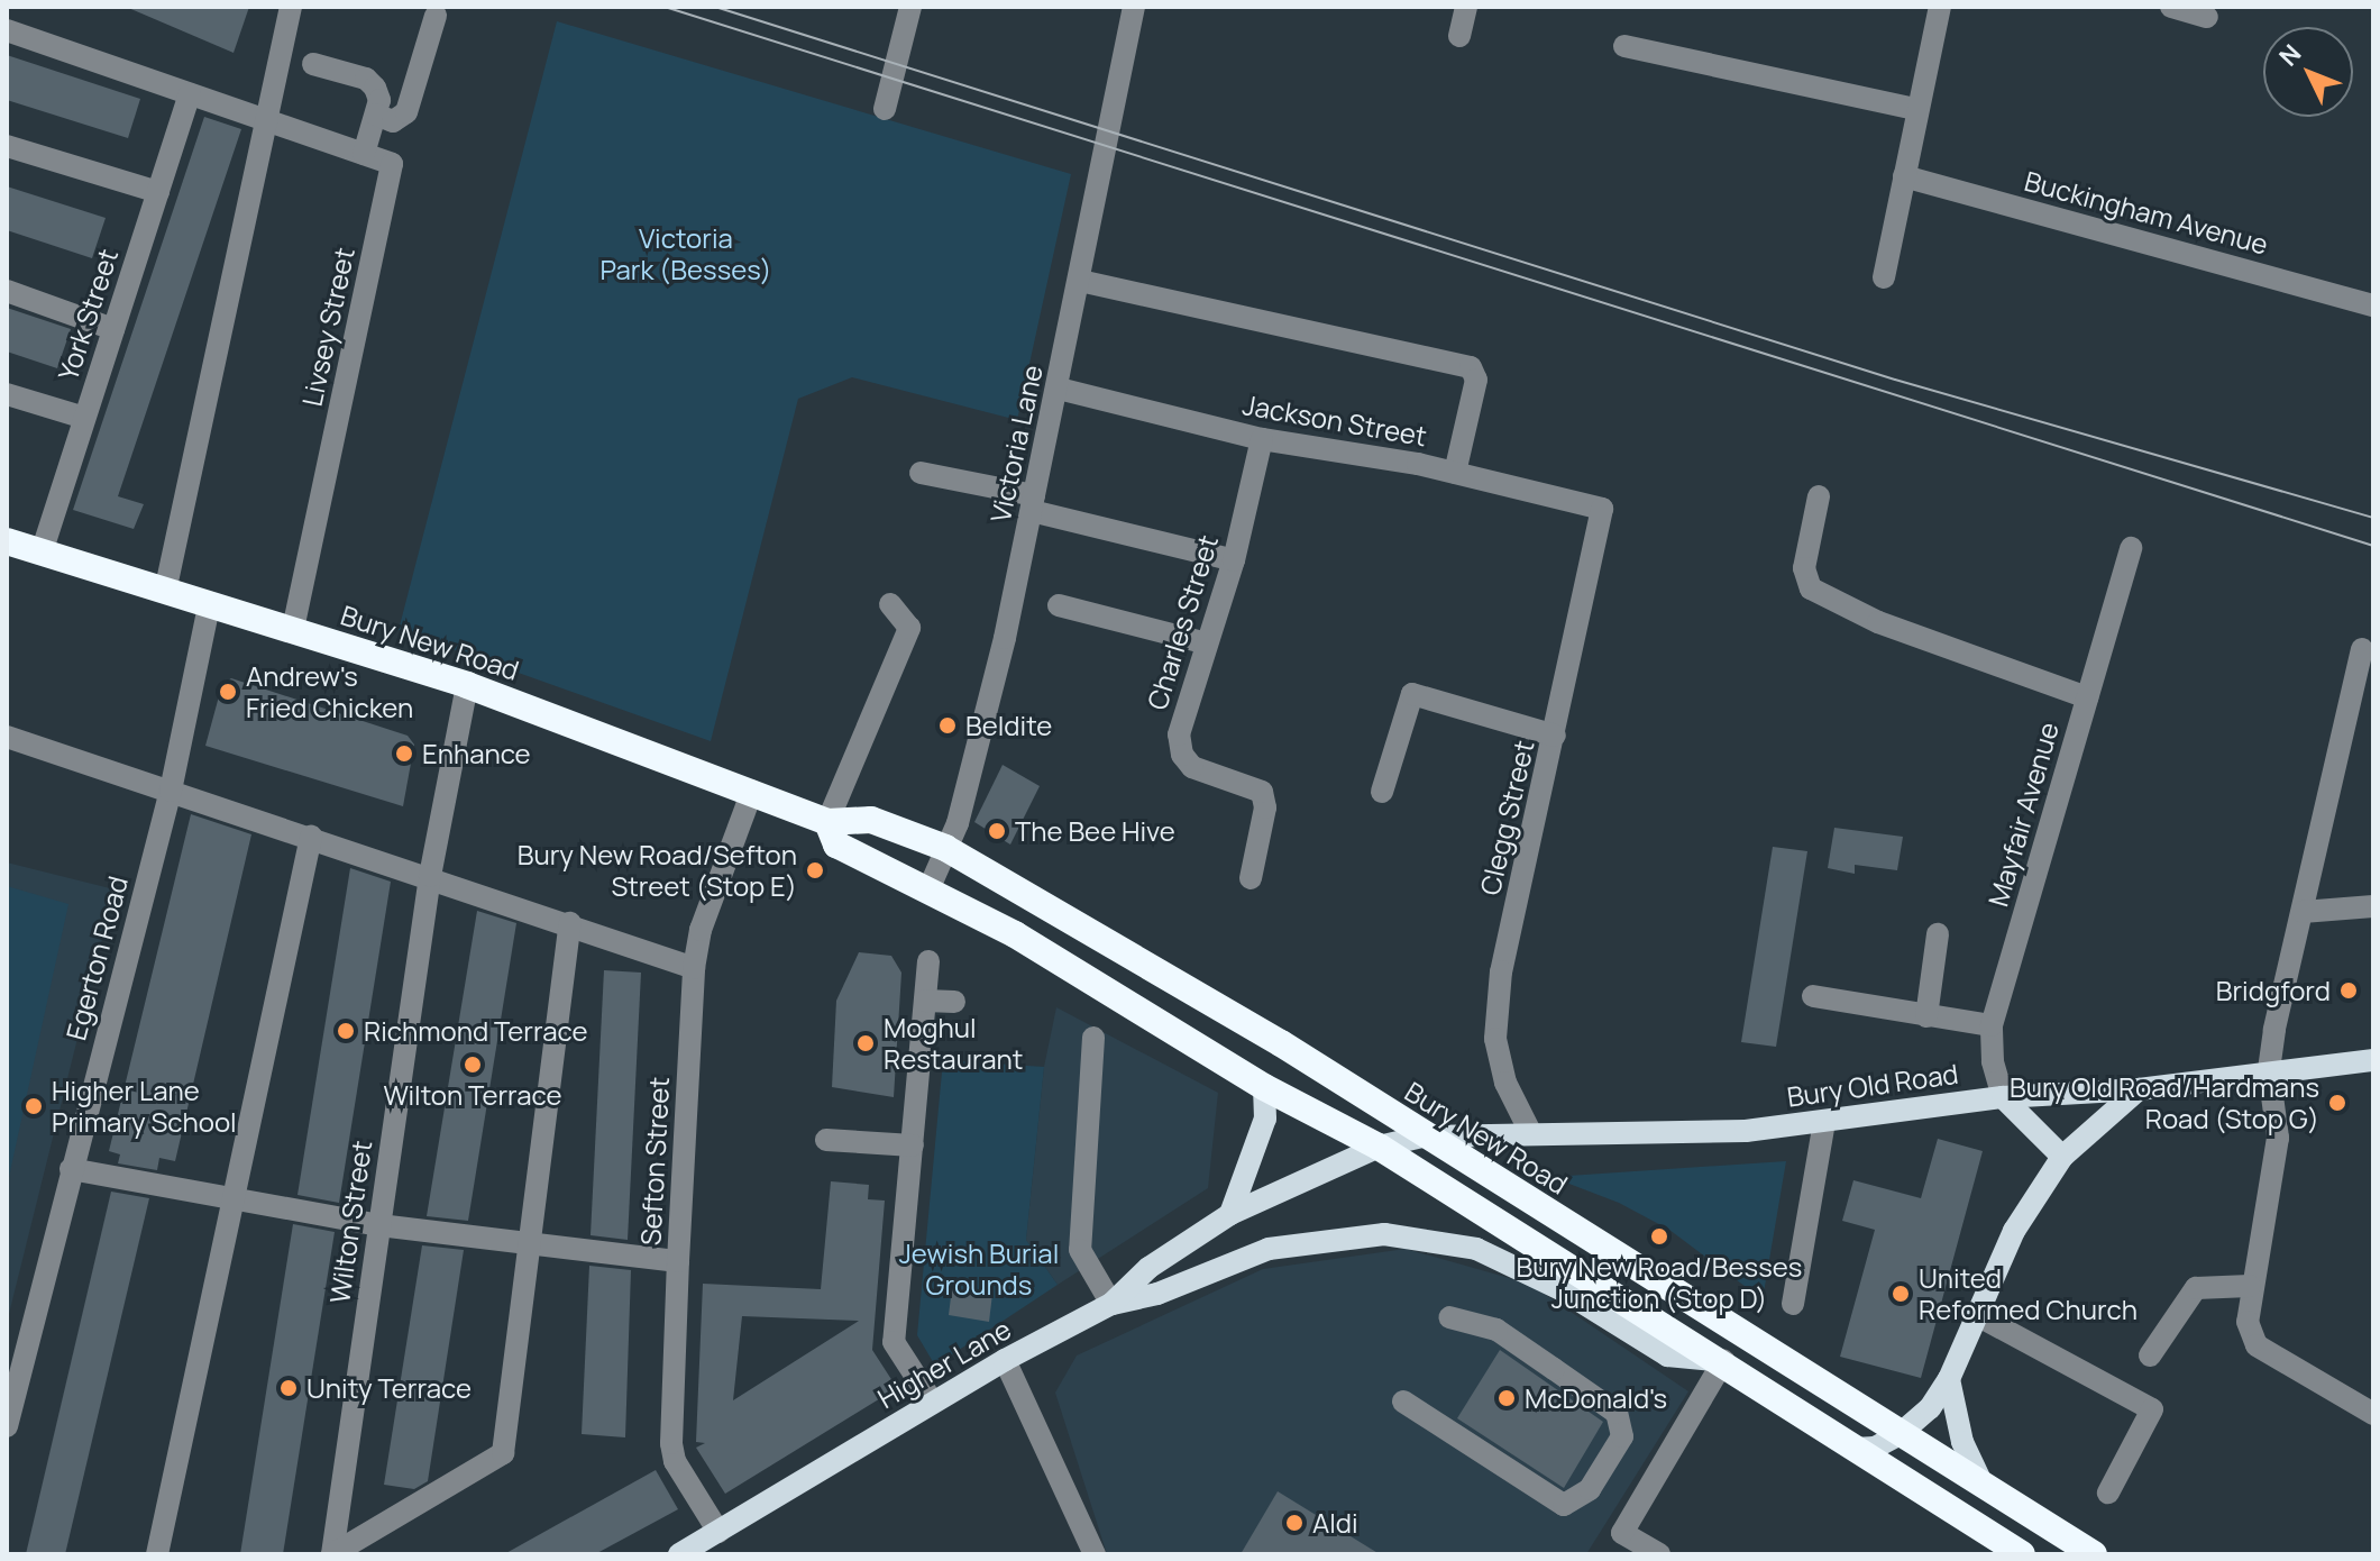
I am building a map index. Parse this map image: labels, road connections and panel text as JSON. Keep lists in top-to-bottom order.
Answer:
{
  "streets": {
    "highway": ["Bury New Road"],
    "main road": ["Bury Old Road", "Higher Lane"],
    "street": [
      "Buckingham Avenue",
      "York Street",
      "Livsey Street",
      "Jackson Street",
      "Victoria Lane",
      "Charles Street",
      "Mayfair Avenue",
      "Clegg Street",
      "Egerton Road",
      "Sefton Street",
      "Wilton Street"
    ]
  },
  "crossings": [
    ["York Street", "Livsey Street"],
    ["York Street", "Bury New Road"],
    ["Livsey Street", "Bury New Road"],
    ["Jackson Street", "Victoria Lane"],
    ["Jackson Street", "Charles Street"],
    ["Jackson Street", "Clegg Street"],
    ["Victoria Lane", "Bury New Road"],
    ["Bury New Road", "Egerton Road"],
    ["Bury New Road", "Bury Old Road"],
    ["Bury New Road", "Sefton Street"],
    ["Bury New Road", "Wilton Street"],
    ["Bury New Road", "Higher Lane"],
    ["Mayfair Avenue", "Bury Old Road"],
    ["Clegg Street", "Bury Old Road"],
    ["Bury Old Road", "Higher Lane"],
    ["Sefton Street", "Higher Lane"]
  ],
  "parks": ["Victoria Park (Besses)", "Jewish Burial Grounds"],
  "places": [
    "Andrew's Fried Chicken",
    "Beldite",
    "Enhance",
    "The Bee Hive",
    "Bury New Road/Sefton Street (Stop E)",
    "Bridgford",
    "Richmond Terrace",
    "Moghul Restaurant",
    "Wilton Terrace",
    "Bury Old Road/Hardmans Road (Stop G)",
    "Higher Lane Primary School",
    "Bury New Road/Besses Junction (Stop D)",
    "United Reformed Church",
    "Unity Terrace",
    "McDonald's",
    "Aldi"
  ],
  "north": "top left"
}
